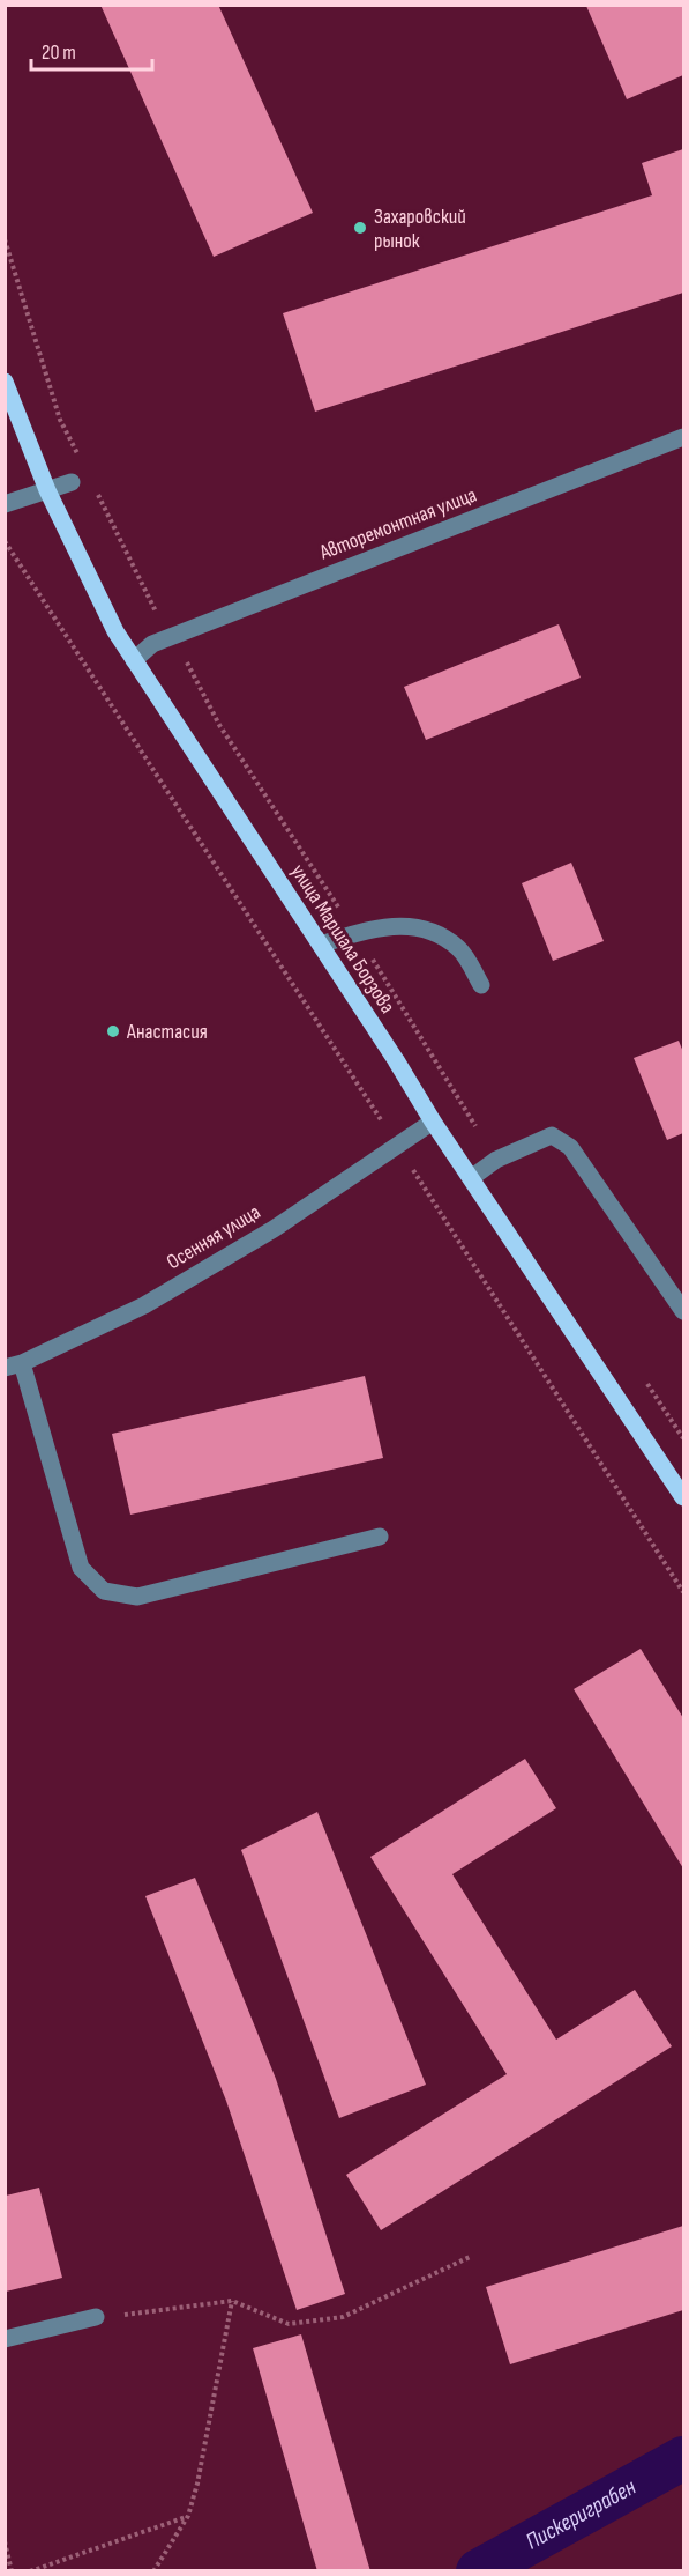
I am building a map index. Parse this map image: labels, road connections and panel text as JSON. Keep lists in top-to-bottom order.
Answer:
{
  "streets": {
    "main road": ["улица Маршала Борзова"],
    "street": ["Авторемонтная улица", "Осенняя улица"]
  },
  "crossings": [
    ["Авторемонтная улица", "улица Маршала Борзова"],
    ["улица Маршала Борзова", "Осенняя улица"]
  ],
  "water": ["Пискериграбен"],
  "places": ["Захаровский рынок", "Анастасия"],
  "scale_bar": "20 m"
}
